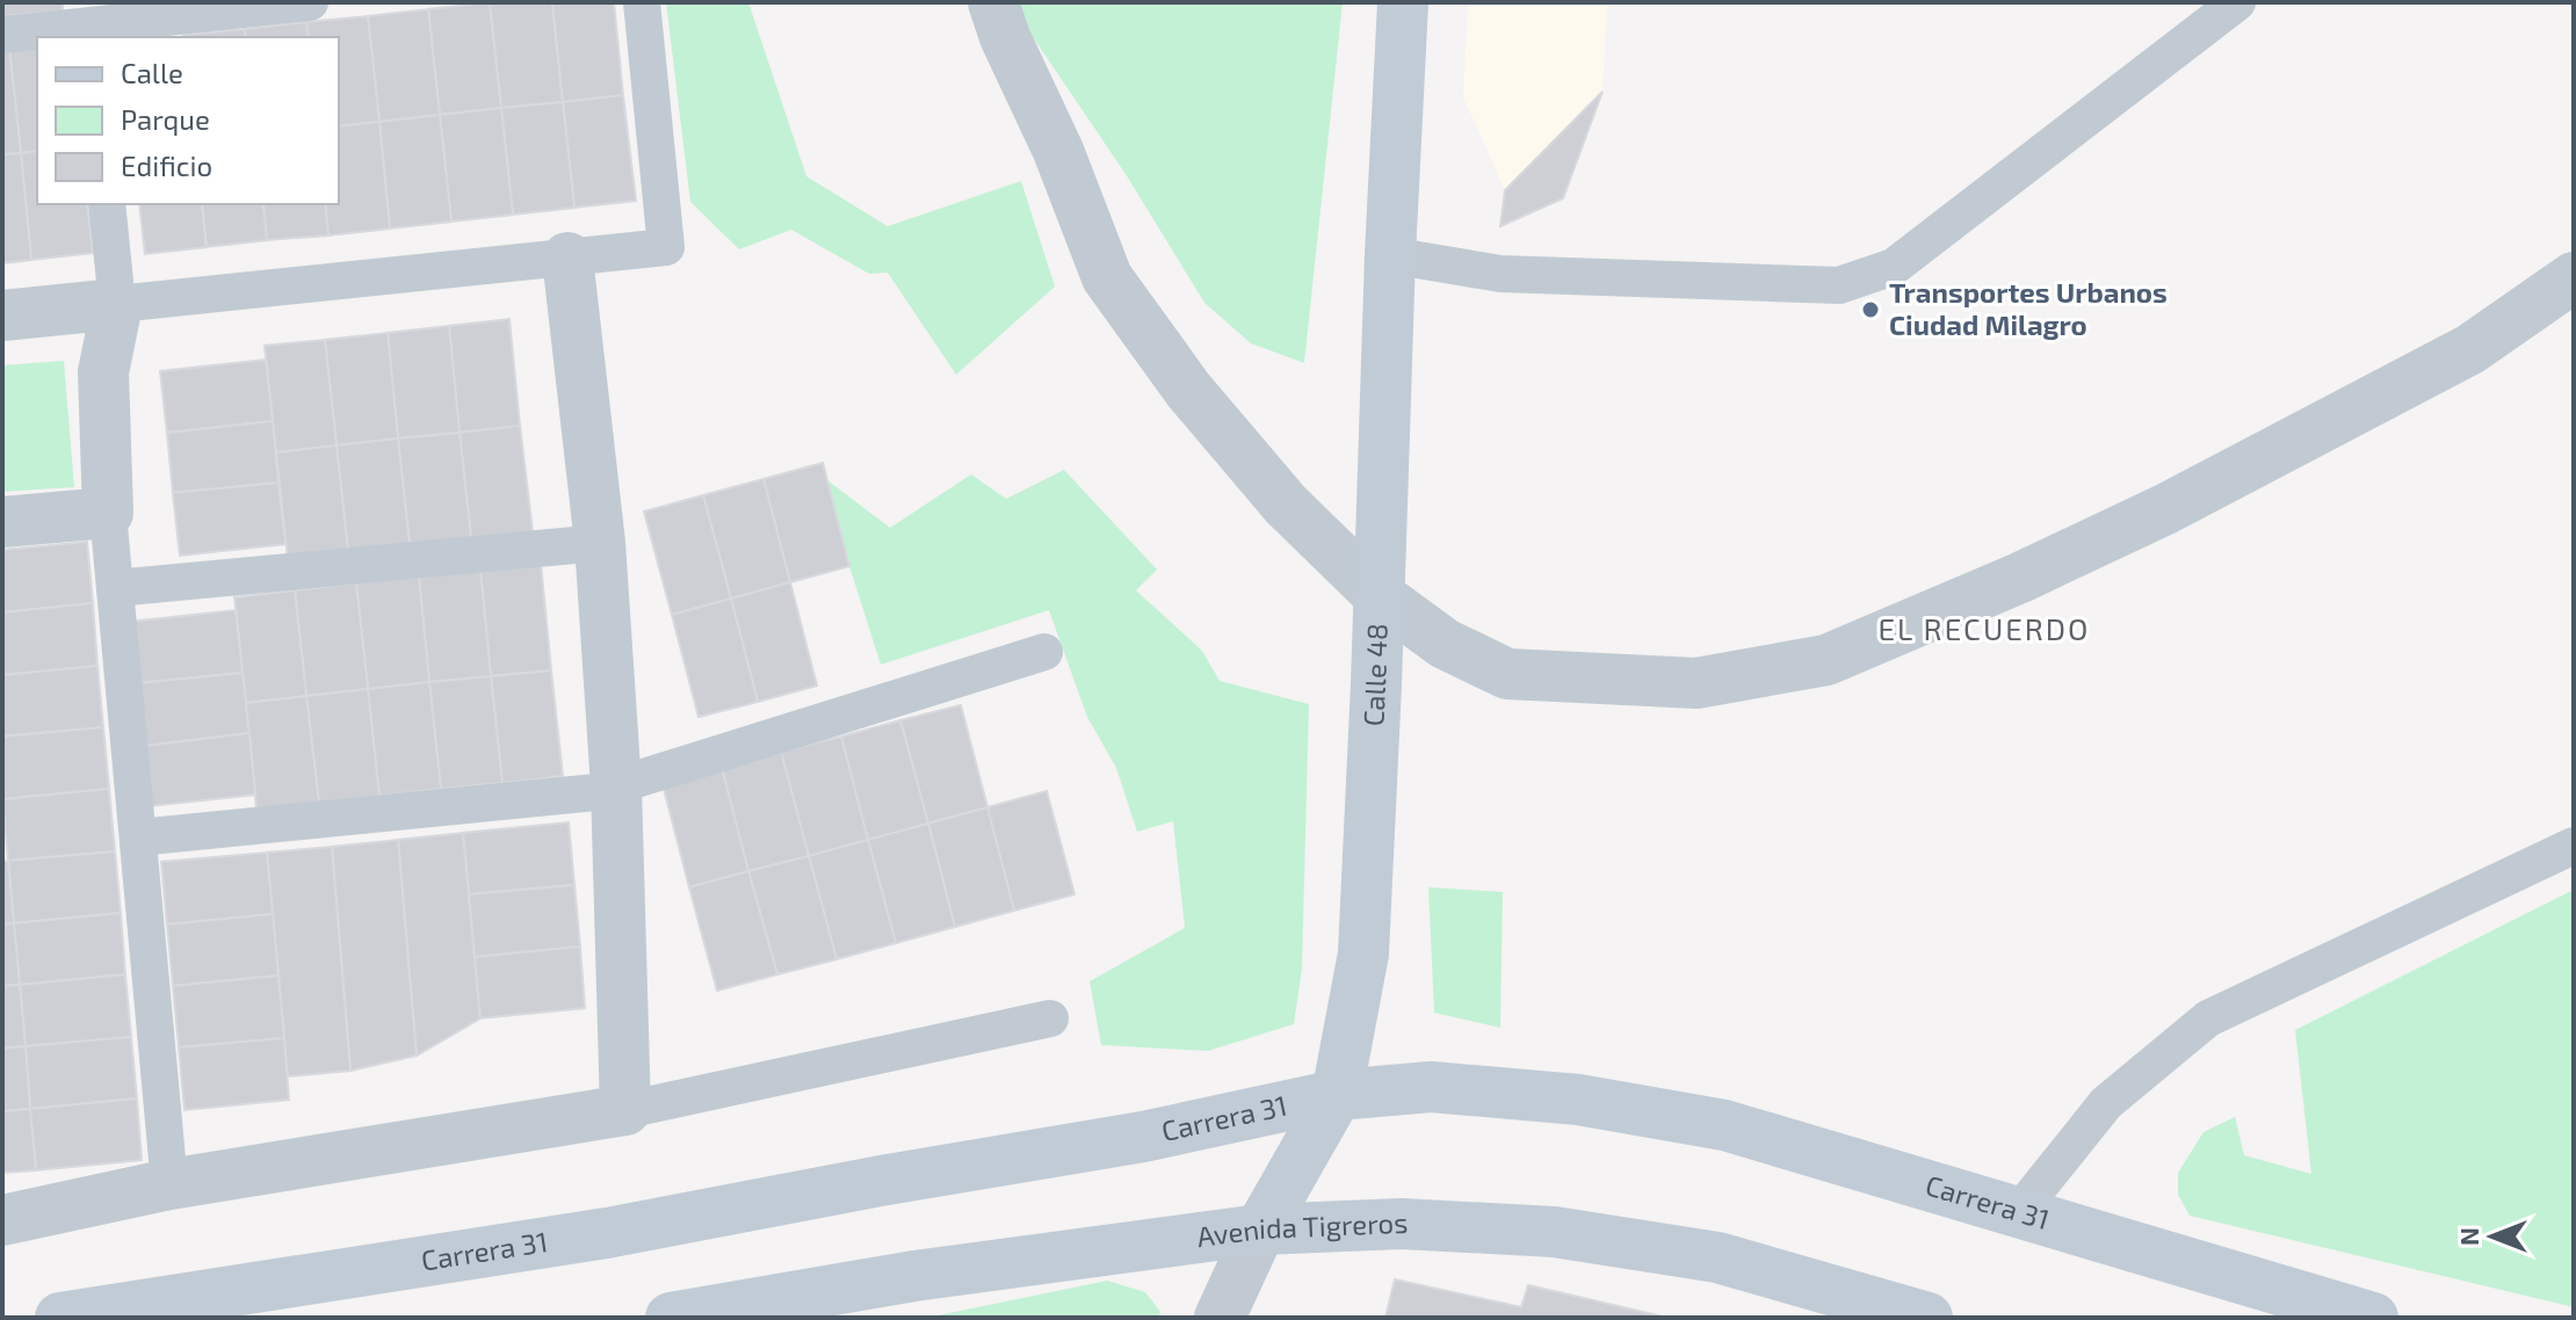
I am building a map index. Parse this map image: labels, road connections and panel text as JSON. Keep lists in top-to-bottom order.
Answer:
{
  "streets": {
    "main road": ["Calle 48", "Carrera 31", "Avenida Tigreros"]
  },
  "crossings": [
    ["Calle 48", "Carrera 31"],
    ["Calle 48", "Avenida Tigreros"]
  ],
  "districts": ["EL RECUERDO"],
  "places": ["Transportes Urbanos Ciudad Milagro"],
  "legend": ["Calle", "Parque", "Edificio"],
  "north": "left"
}
